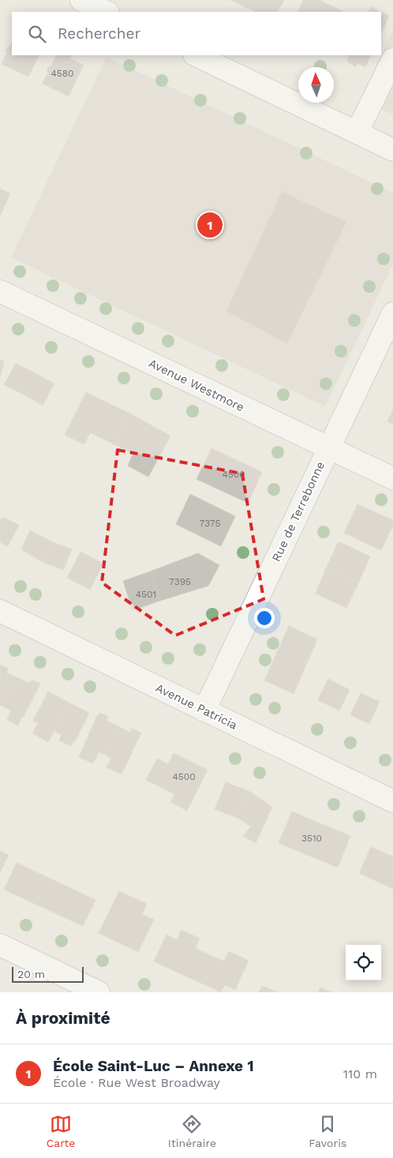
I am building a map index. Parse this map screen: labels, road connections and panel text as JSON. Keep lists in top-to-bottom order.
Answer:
{
  "streets": {
    "street": ["Avenue Westmore", "Rue de Terrebonne", "Avenue Patricia"]
  },
  "crossings": [
    ["Avenue Westmore", "Rue de Terrebonne"],
    ["Rue de Terrebonne", "Avenue Patricia"]
  ],
  "house_numbers": [
    "4580",
    "4500",
    "7375",
    "7395",
    "4501",
    "4500",
    "3510"
  ],
  "scale_bar": "20 m",
  "north": "top",
  "page": {
    "search": "Rechercher",
    "pins": "1",
    "scale": "20 m",
    "heading": "À proximité",
    "list": [
      {
        "mark": "1",
        "name": "École Saint-Luc – Annexe 1",
        "note": "École · Rue West Broadway",
        "value": "110 m"
      }
    ],
    "nav": ["Carte", "Itinéraire", "Favoris"]
  }
}
